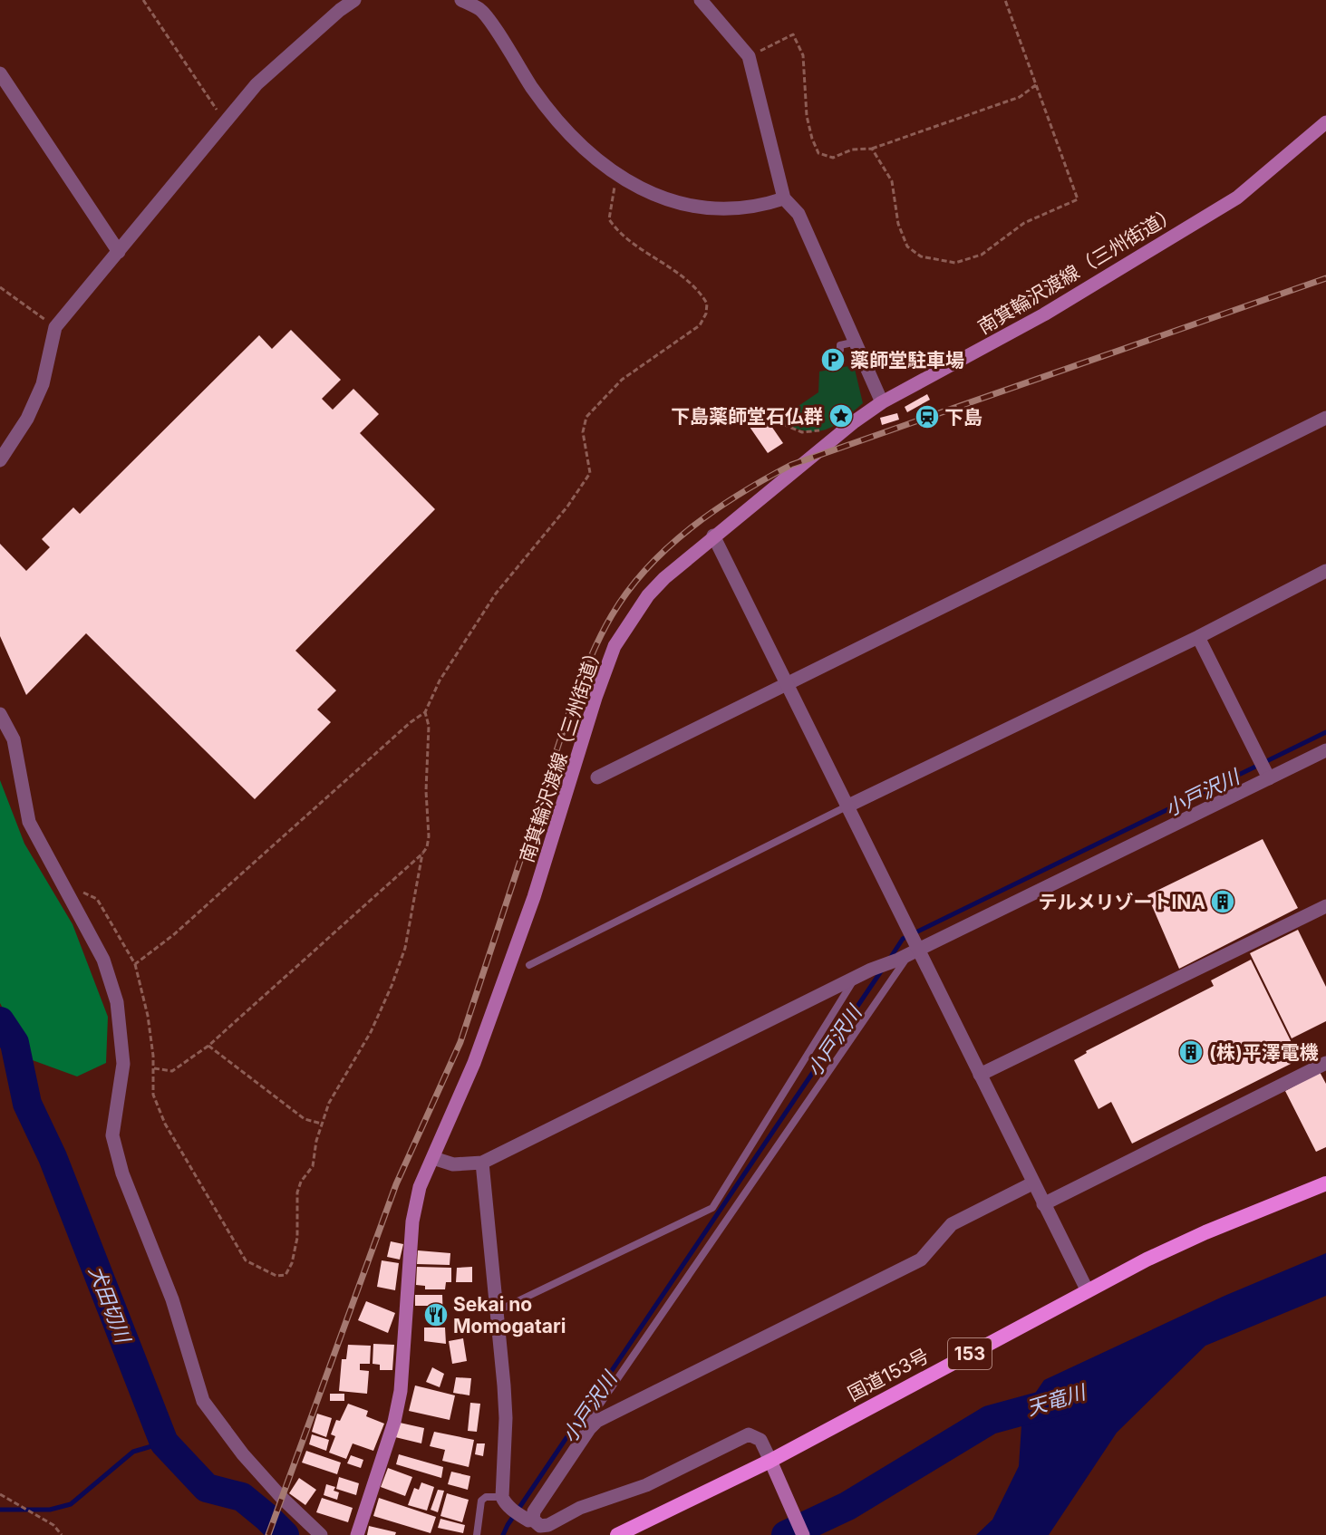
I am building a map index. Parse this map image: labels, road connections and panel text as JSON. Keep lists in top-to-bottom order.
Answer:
{
  "streets": {
    "highway": ["153", "国道153号"],
    "main road": ["南箕輪沢渡線（三州街道）"]
  },
  "water": ["小戸沢川", "犬田切川", "天竜川"],
  "places": {
    "parking": ["薬師堂駐車場"],
    "place": ["下島薬師堂石仏群"],
    "station": ["下島"],
    "building": ["テルメリゾートINA", "(株)平澤電機"],
    "restaurant": ["Sekai no Momogatari"]
  }
}
